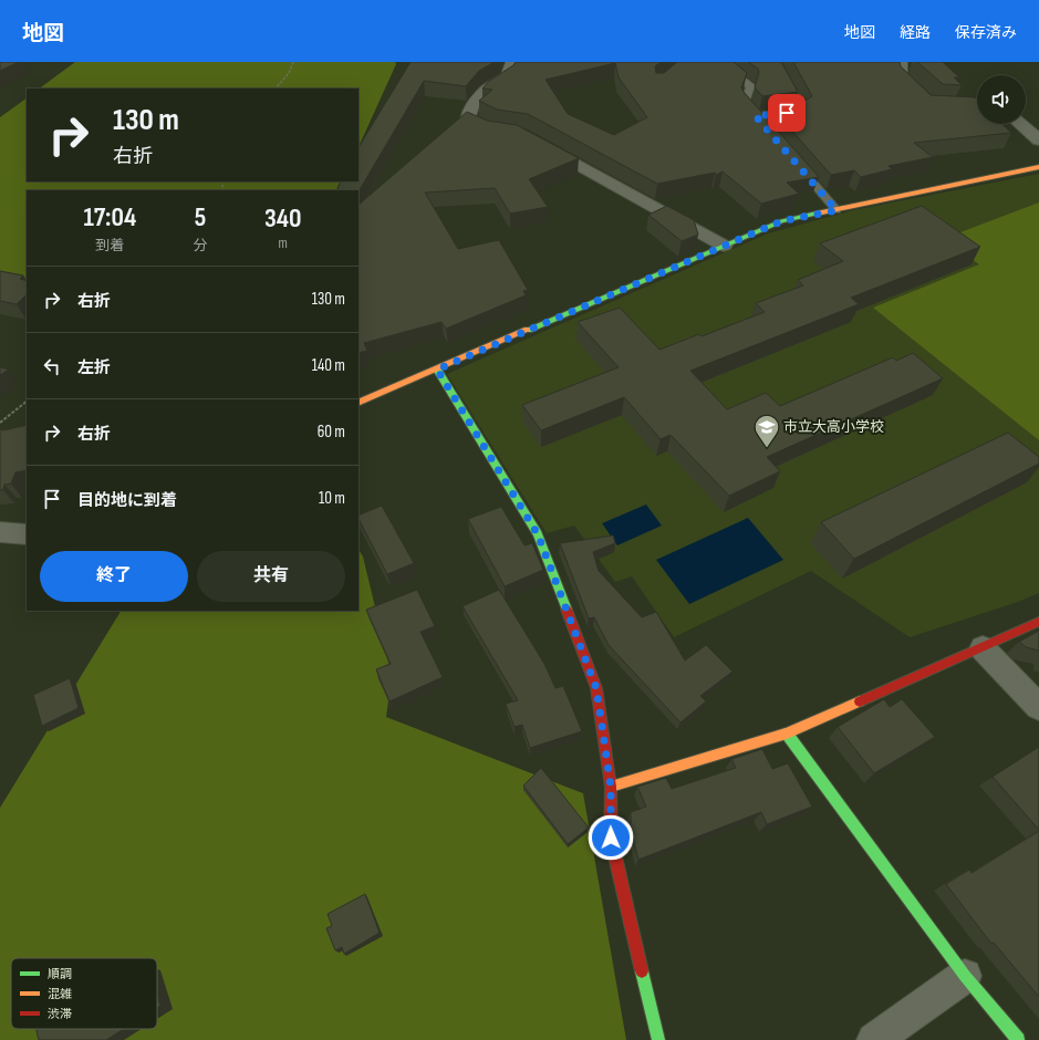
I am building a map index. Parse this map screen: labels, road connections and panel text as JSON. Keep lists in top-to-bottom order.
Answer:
{
  "places": {
    "school or university": ["市立大高小学校"]
  },
  "legend": ["順調", "混雑", "渋滞"],
  "page": {
    "header": "地図",
    "nav": ["地図", "経路", "保存済み"],
    "turn": ["130 m", "右折"],
    "eta": [
      "17:04",
      "到着",
      "5",
      "分",
      "340",
      "m"
    ],
    "list": [
      {
        "name": "右折",
        "value": "130 m"
      },
      {
        "name": "左折",
        "value": "140 m"
      },
      {
        "name": "右折",
        "value": "60 m"
      },
      {
        "name": "目的地に到着",
        "value": "10 m"
      }
    ],
    "buttons": ["終了", "共有"]
  }
}
